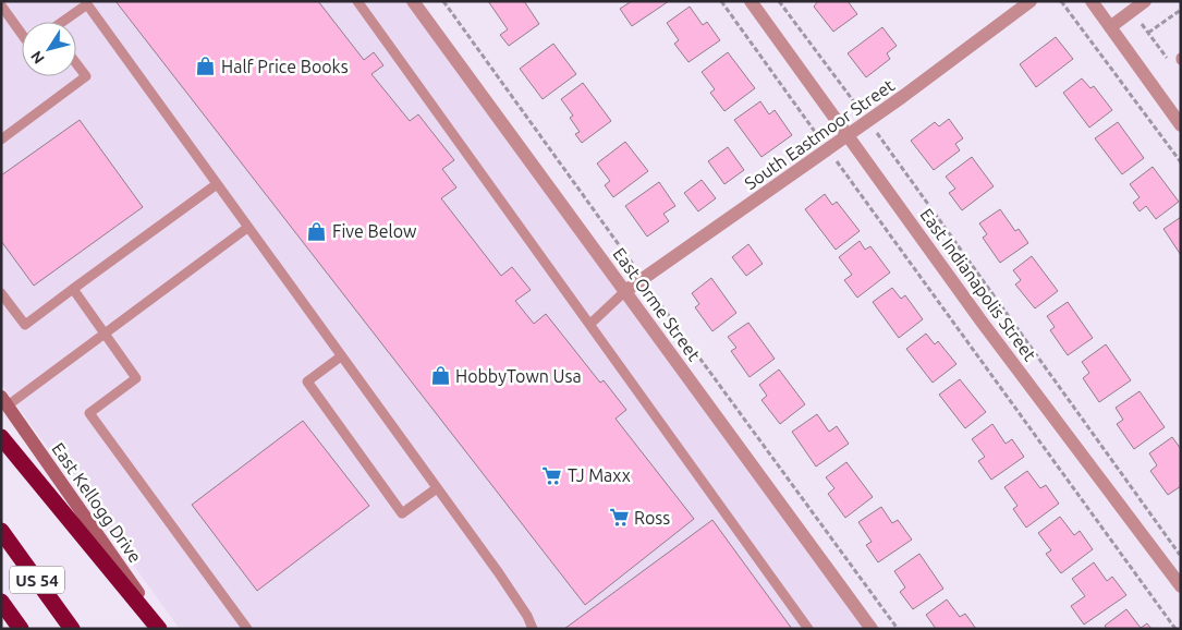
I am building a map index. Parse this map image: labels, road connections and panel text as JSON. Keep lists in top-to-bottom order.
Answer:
{
  "streets": {
    "highway": ["US 54"],
    "main road": ["East Kellogg Drive"],
    "street": ["South Eastmoor Street", "East Indianapolis Street", "East Orme Street"]
  },
  "crossings": [
    ["South Eastmoor Street", "East Indianapolis Street"],
    ["South Eastmoor Street", "East Orme Street"]
  ],
  "places": {
    "shop": ["Half Price Books", "Five Below", "HobbyTown Usa"],
    "supermarket": ["TJ Maxx", "Ross"]
  },
  "north": "bottom left"
}
